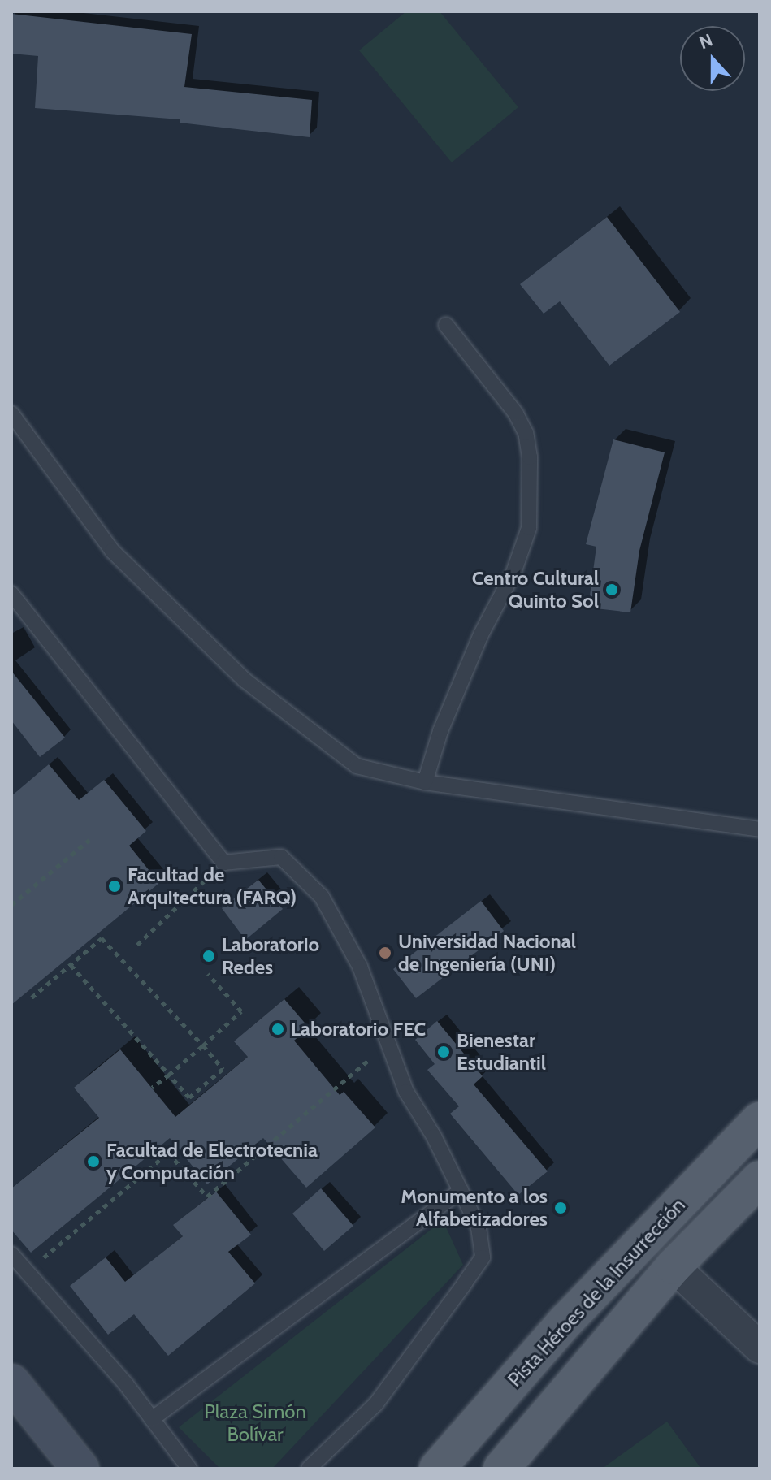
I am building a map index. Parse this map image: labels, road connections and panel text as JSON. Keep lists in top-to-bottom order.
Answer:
{
  "streets": {
    "main road": ["Pista Héroes de la Insurrección"]
  },
  "parks": ["Plaza Simón Bolívar"],
  "places": [
    "Centro Cultural Quinto Sol",
    "Facultad de Arquitectura (FARQ)",
    "Universidad Nacional de Ingeniería (UNI)",
    "Laboratorio Redes",
    "Laboratorio FEC",
    "Bienestar Estudiantil",
    "Facultad de Electrotecnia y Computación",
    "Monumento a los Alfabetizadores"
  ],
  "north": "top"
}
